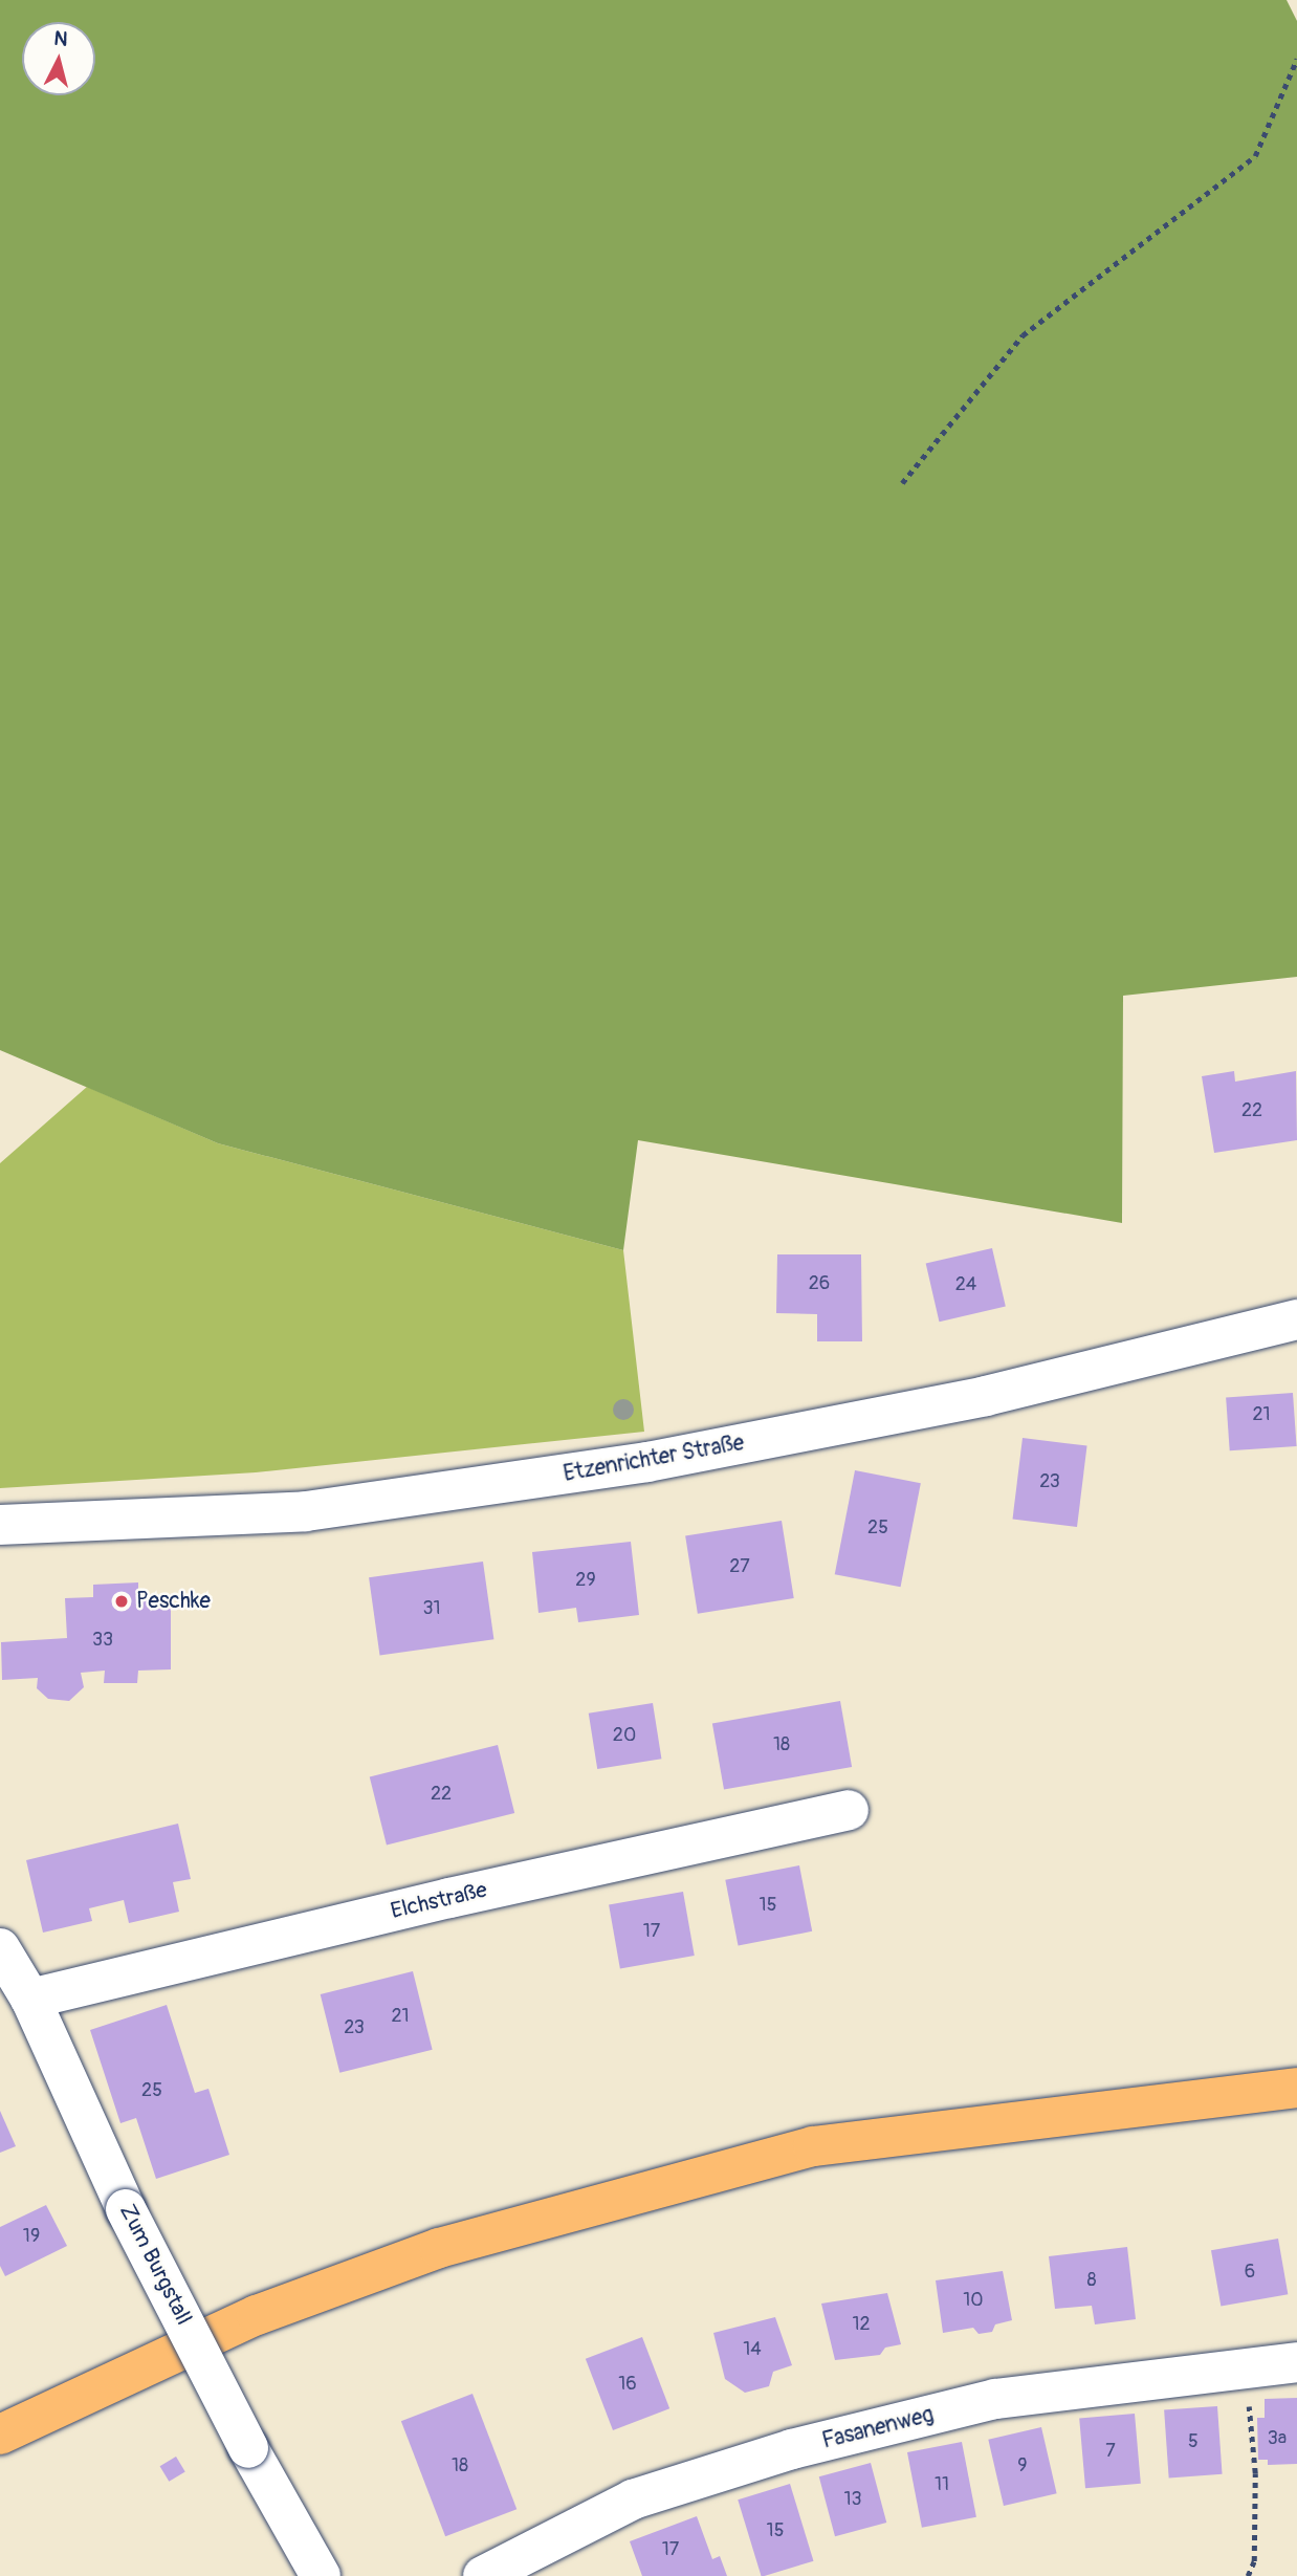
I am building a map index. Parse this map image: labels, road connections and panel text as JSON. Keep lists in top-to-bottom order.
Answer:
{
  "streets": {
    "street": [
      "Etzenrichter Straße",
      "Elchstraße",
      "Zum Burgstall",
      "Fasanenweg"
    ]
  },
  "crossings": [
    ["Elchstraße", "Zum Burgstall"]
  ],
  "places": ["Peschke"],
  "house_numbers": [
    "22",
    "26",
    "24",
    "21",
    "23",
    "25",
    "27",
    "29",
    "31",
    "33",
    "20",
    "18",
    "22",
    "15",
    "17",
    "21",
    "23",
    "25",
    "19",
    "6",
    "8",
    "10",
    "12",
    "14",
    "16",
    "3a",
    "5",
    "7",
    "18",
    "9",
    "11",
    "13",
    "15",
    "17"
  ],
  "north": "top"
}
